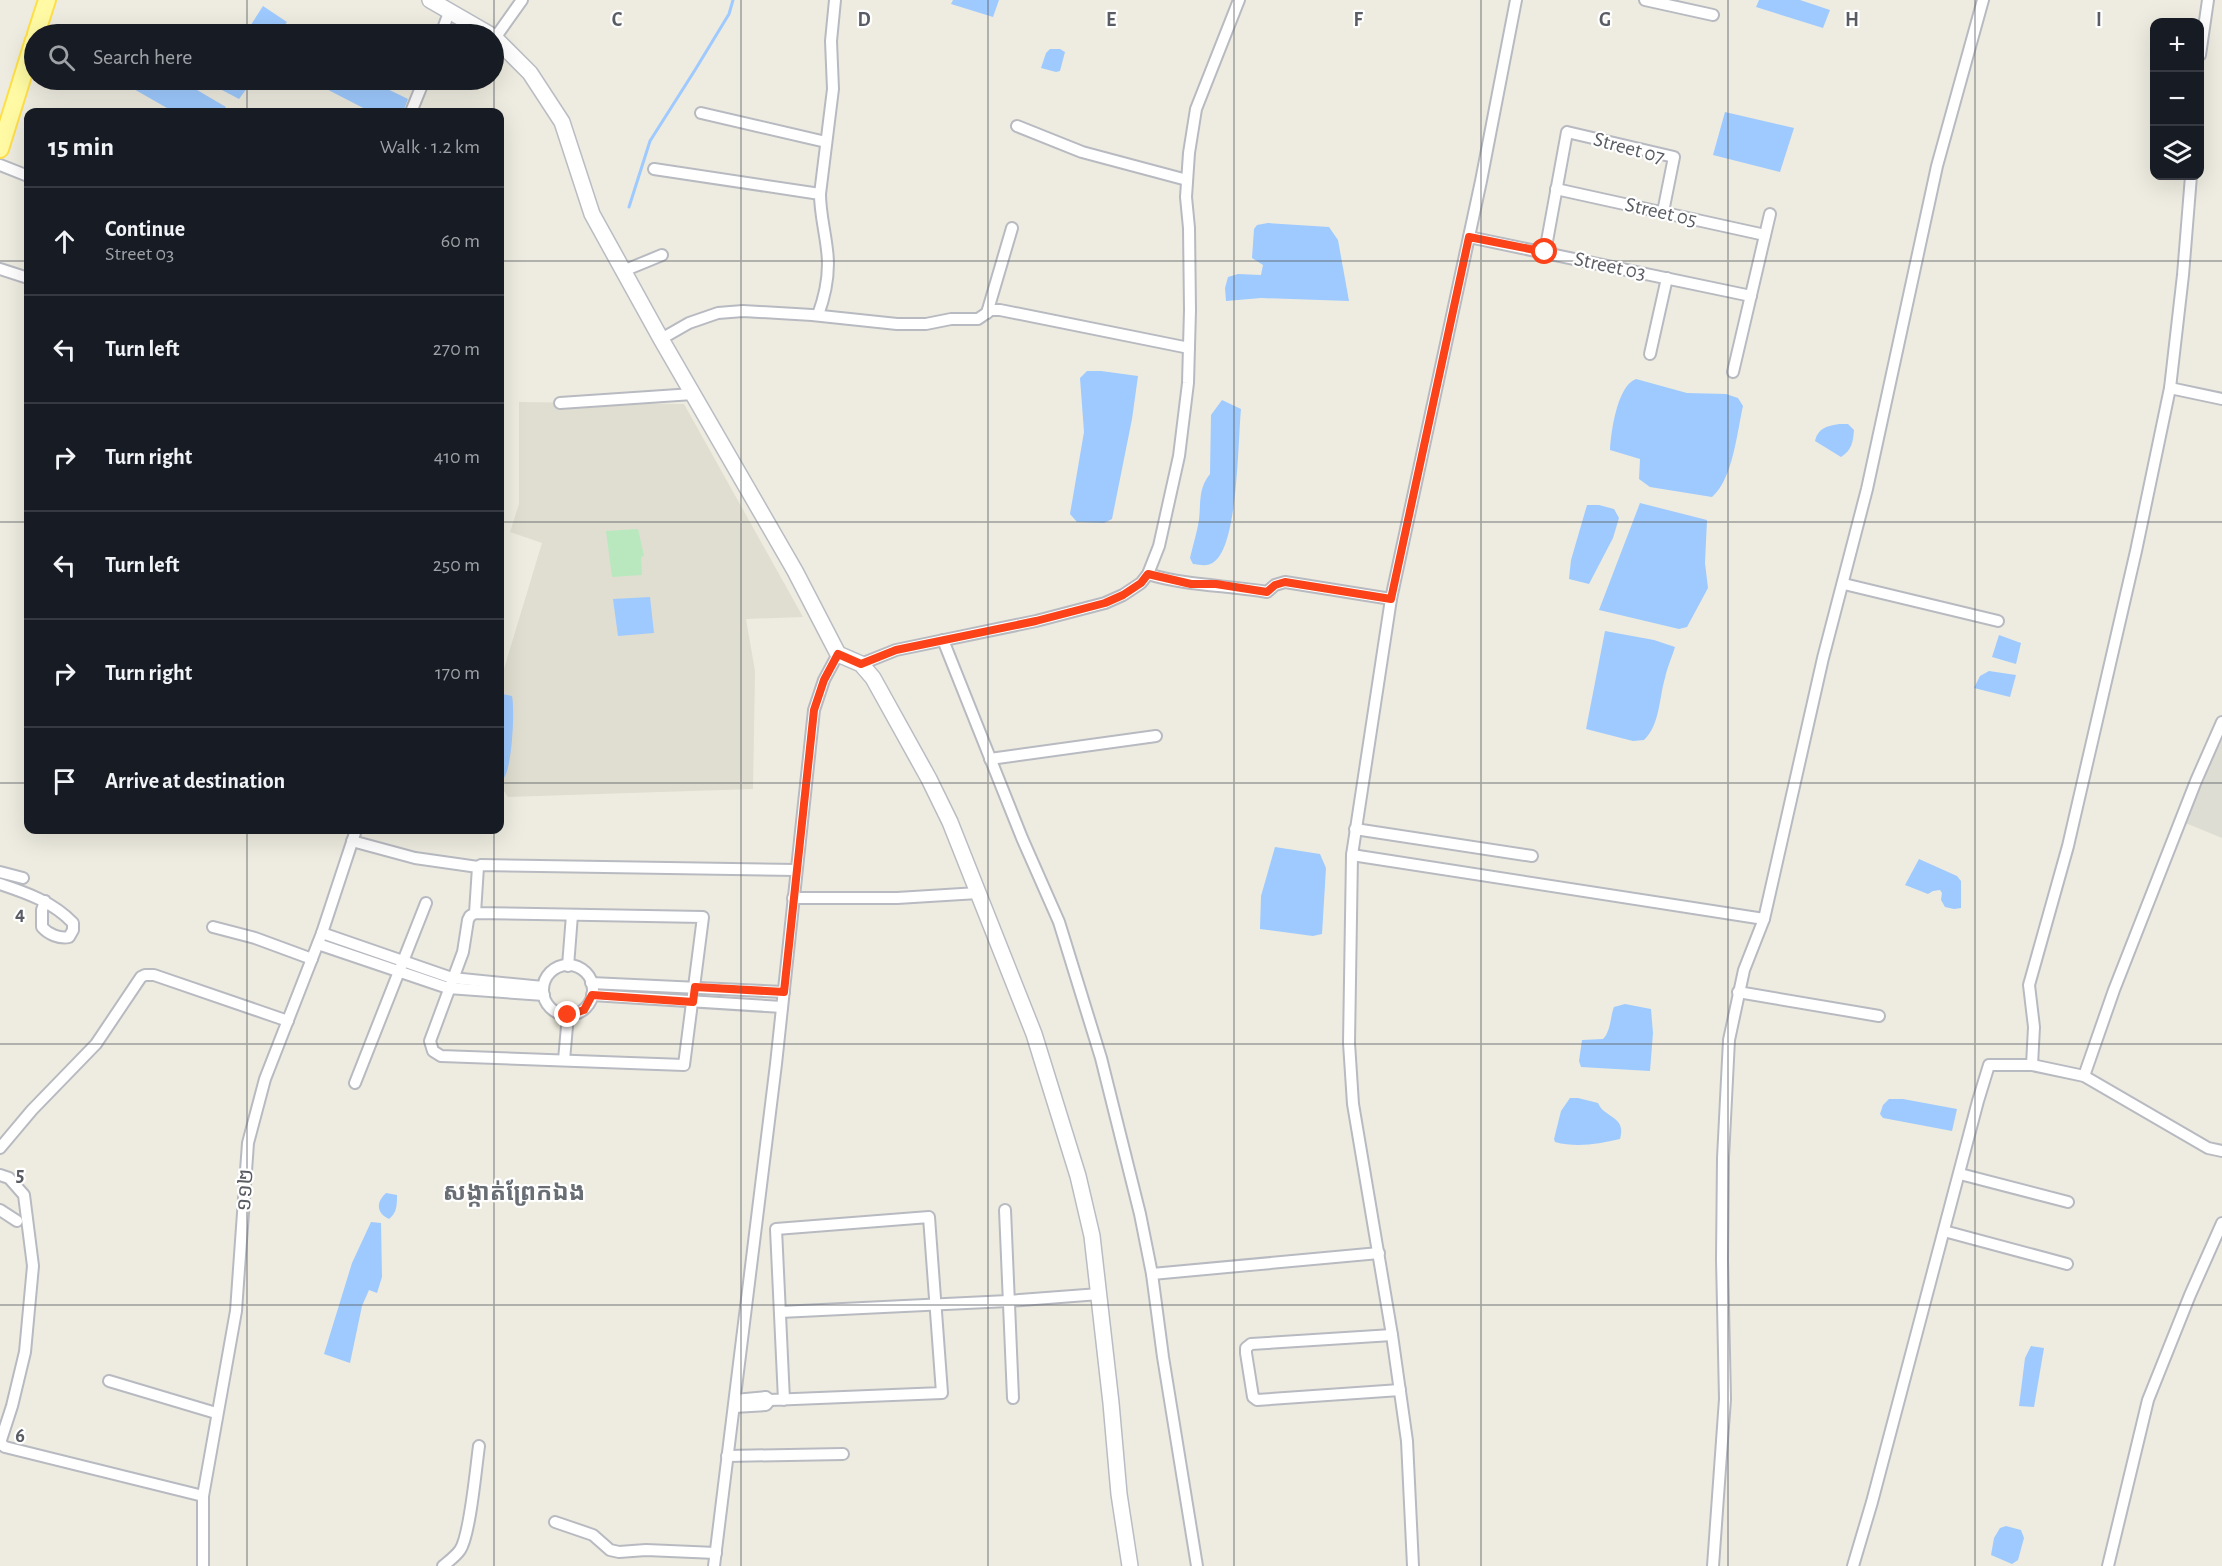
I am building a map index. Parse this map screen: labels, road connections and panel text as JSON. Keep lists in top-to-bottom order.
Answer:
{
  "streets": {
    "street": [
      "Street 07",
      "Street 05",
      "Street 03",
      "១១២"
    ]
  },
  "crossings": [
    ["Street 07", "Street 05"]
  ],
  "districts": ["សង្កាត់ព្រែកឯង"],
  "page": {
    "map_buttons": ["+", "−"],
    "search": "Search here",
    "heading": ["15 min", "Walk · 1.2 km"],
    "list": [
      ["Continue", "Street 03", "60 m"],
      ["Turn left", "270 m"],
      ["Turn right", "410 m"],
      ["Turn left", "250 m"],
      ["Turn right", "170 m"],
      "Arrive at destination"
    ]
  },
  "grid": {
    "columns": [
      "C",
      "D",
      "E",
      "F",
      "G",
      "H",
      "I"
    ],
    "rows": ["4", "5", "6"]
  }
}
